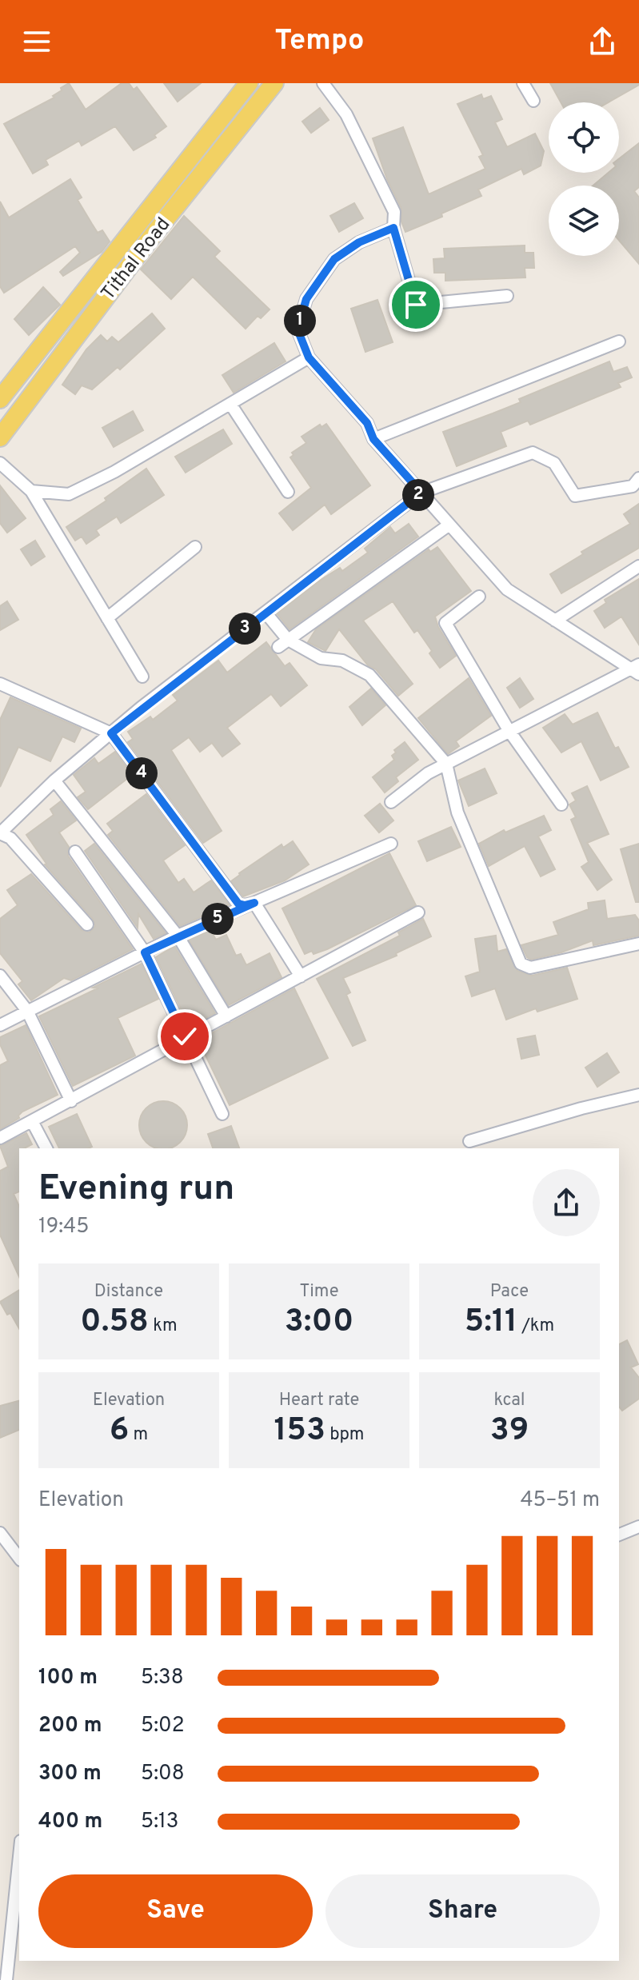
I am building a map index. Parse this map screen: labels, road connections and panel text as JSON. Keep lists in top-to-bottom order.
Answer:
{
  "streets": {
    "main road": ["Tithal Road"]
  },
  "page": {
    "header": "Tempo",
    "pins": [
      "1",
      "2",
      "3",
      "4",
      "5"
    ],
    "heading": ["Evening run", "19:45"],
    "stats": [
      ["Distance", "0.58 km"],
      ["Time", "3:00"],
      ["Pace", "5:11 /km"],
      ["Elevation", "6 m"],
      ["Heart rate", "153 bpm"],
      ["kcal", "39"]
    ],
    "chart": ["Elevation", "45–51 m"],
    "list": [
      {
        "name": "100 m",
        "note": "5:38"
      },
      {
        "name": "200 m",
        "note": "5:02"
      },
      {
        "name": "300 m",
        "note": "5:08"
      },
      {
        "name": "400 m",
        "note": "5:13"
      }
    ],
    "buttons": ["Save", "Share"]
  }
}
